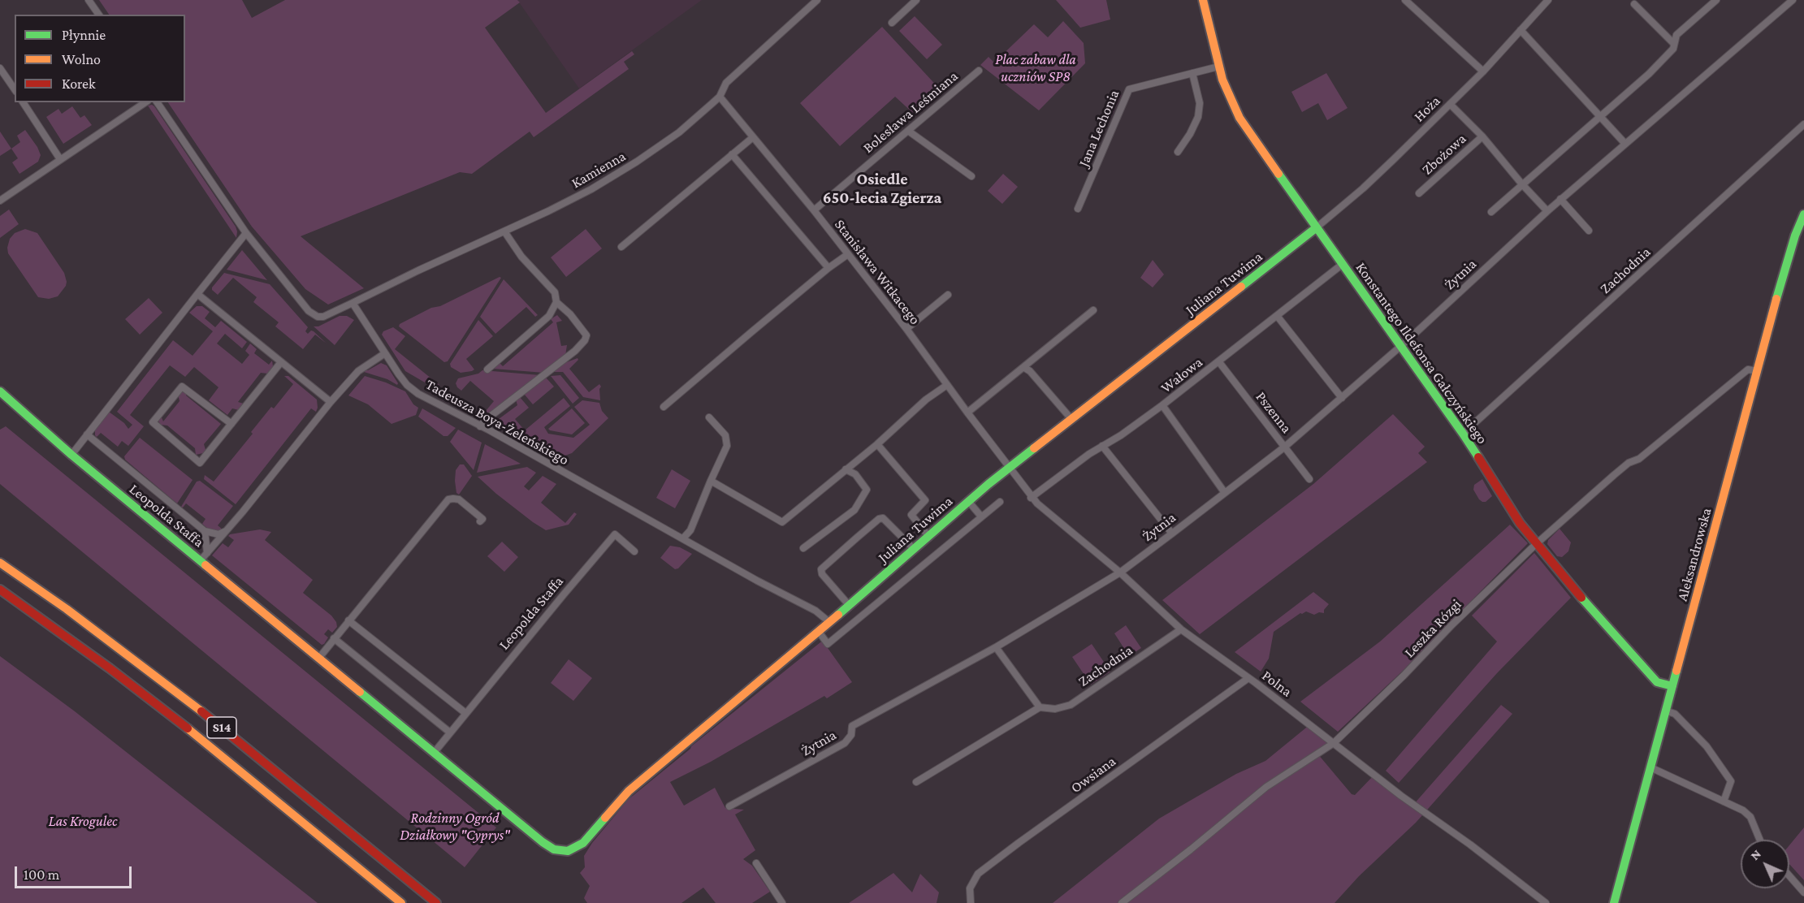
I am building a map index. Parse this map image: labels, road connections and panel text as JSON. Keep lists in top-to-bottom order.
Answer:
{
  "streets": {
    "main road": [
      "Juliana Tuwima",
      "Konstantego Ildefonsa Gałczyńskiego",
      "Leopolda Staffa",
      "Aleksandrowska",
      "S14"
    ],
    "street": [
      "Hoża",
      "Bolesława Leśmiana",
      "Jana Lechonia",
      "Zbożowa",
      "Kamienna",
      "Zachodnia",
      "Stanisława Witkacego",
      "Żytnia",
      "Wałowa",
      "Pszenna",
      "Tadeusza Boya-Żeleńskiego",
      "Leszka Rózgi",
      "Polna",
      "Owsiana"
    ]
  },
  "crossings": [
    ["Hoża", "Juliana Tuwima"],
    ["Hoża", "Konstantego Ildefonsa Gałczyńskiego"],
    ["Bolesława Leśmiana", "Stanisława Witkacego"],
    ["Jana Lechonia", "Konstantego Ildefonsa Gałczyńskiego"],
    ["Zbożowa", "Żytnia"],
    ["Kamienna", "Stanisława Witkacego"],
    ["Kamienna", "Tadeusza Boya-Żeleńskiego"],
    ["Zachodnia", "Konstantego Ildefonsa Gałczyńskiego"],
    ["Zachodnia", "Polna"],
    ["Stanisława Witkacego", "Juliana Tuwima"],
    ["Stanisława Witkacego", "Polna"],
    ["Żytnia", "Konstantego Ildefonsa Gałczyńskiego"],
    ["Żytnia", "Pszenna"],
    ["Żytnia", "Polna"],
    ["Juliana Tuwima", "Konstantego Ildefonsa Gałczyńskiego"],
    ["Juliana Tuwima", "Tadeusza Boya-Żeleńskiego"],
    ["Juliana Tuwima", "Leopolda Staffa"],
    ["Juliana Tuwima", "Polna"],
    ["Konstantego Ildefonsa Gałczyńskiego", "Wałowa"],
    ["Konstantego Ildefonsa Gałczyńskiego", "Aleksandrowska"],
    ["Konstantego Ildefonsa Gałczyńskiego", "Leszka Rózgi"],
    ["Wałowa", "Pszenna"],
    ["Wałowa", "Polna"],
    ["Aleksandrowska", "Leszka Rózgi"],
    ["Leszka Rózgi", "Polna"],
    ["Polna", "Owsiana"]
  ],
  "districts": ["Osiedle 650-lecia Zgierza"],
  "parks": ["Plac zabaw dla uczniów SP8", "Rodzinny Ogród Działkowy \"Cyprys\"", "Las Krogulec"],
  "legend": ["Płynnie", "Wolno", "Korek"],
  "scale_bar": "100 m",
  "north": "top left"
}
